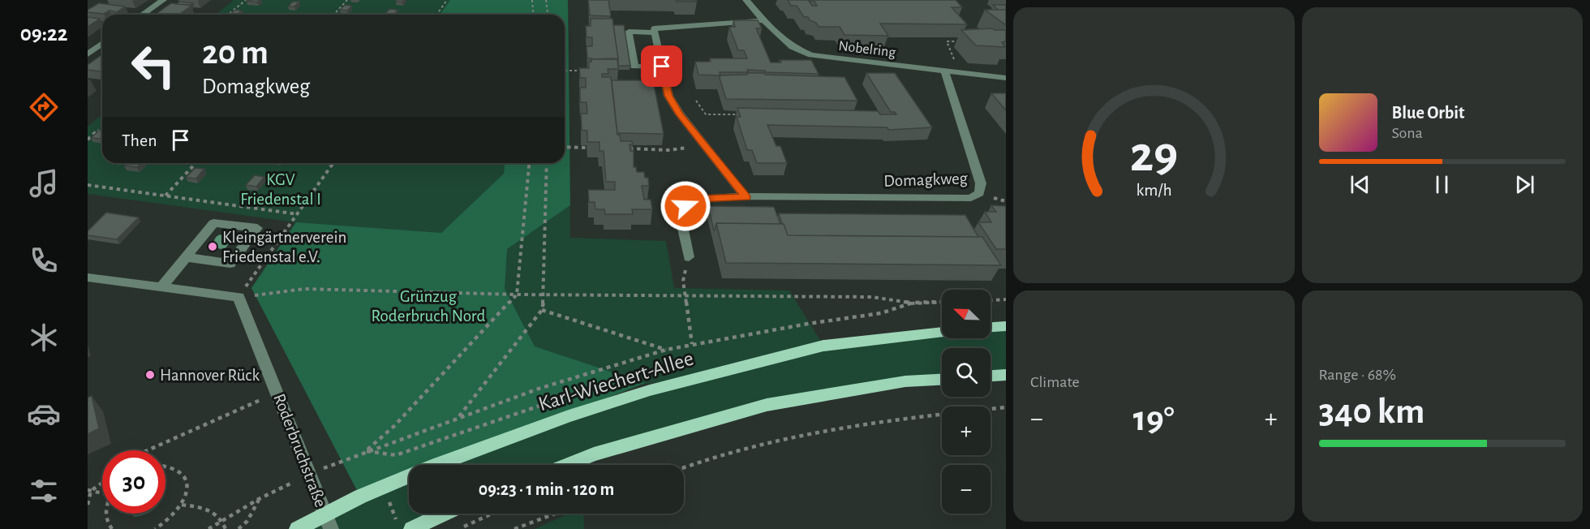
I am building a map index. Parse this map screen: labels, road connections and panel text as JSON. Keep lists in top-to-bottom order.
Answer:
{
  "streets": {
    "main road": ["Karl-Wiechert-Allee"],
    "street": ["Nobelring", "Domagkweg", "Roderbruchstraße"]
  },
  "crossings": [
    ["Nobelring", "Domagkweg"],
    ["Karl-Wiechert-Allee", "Roderbruchstraße"]
  ],
  "parks": ["KGV Friedenstal I", "Grünzug Roderbruch Nord"],
  "places": ["Kleingärtnerverein Friedenstal e.V.", "Hannover Rück"],
  "north": "top left",
  "page": {
    "tabs": "09:22",
    "turn": ["20 m", "Domagkweg"],
    "song": ["Blue Orbit", "Sona"],
    "then": "Then",
    "map_buttons": ["+", "−"],
    "tile": [
      "Climate",
      ["Range · 68%", "340 km"]
    ],
    "heat": ["−", "19°", "+"],
    "limit": "30",
    "trip": "09:23 · 1 min · 120 m",
    "gauge": ["29", "km/h"]
  }
}
